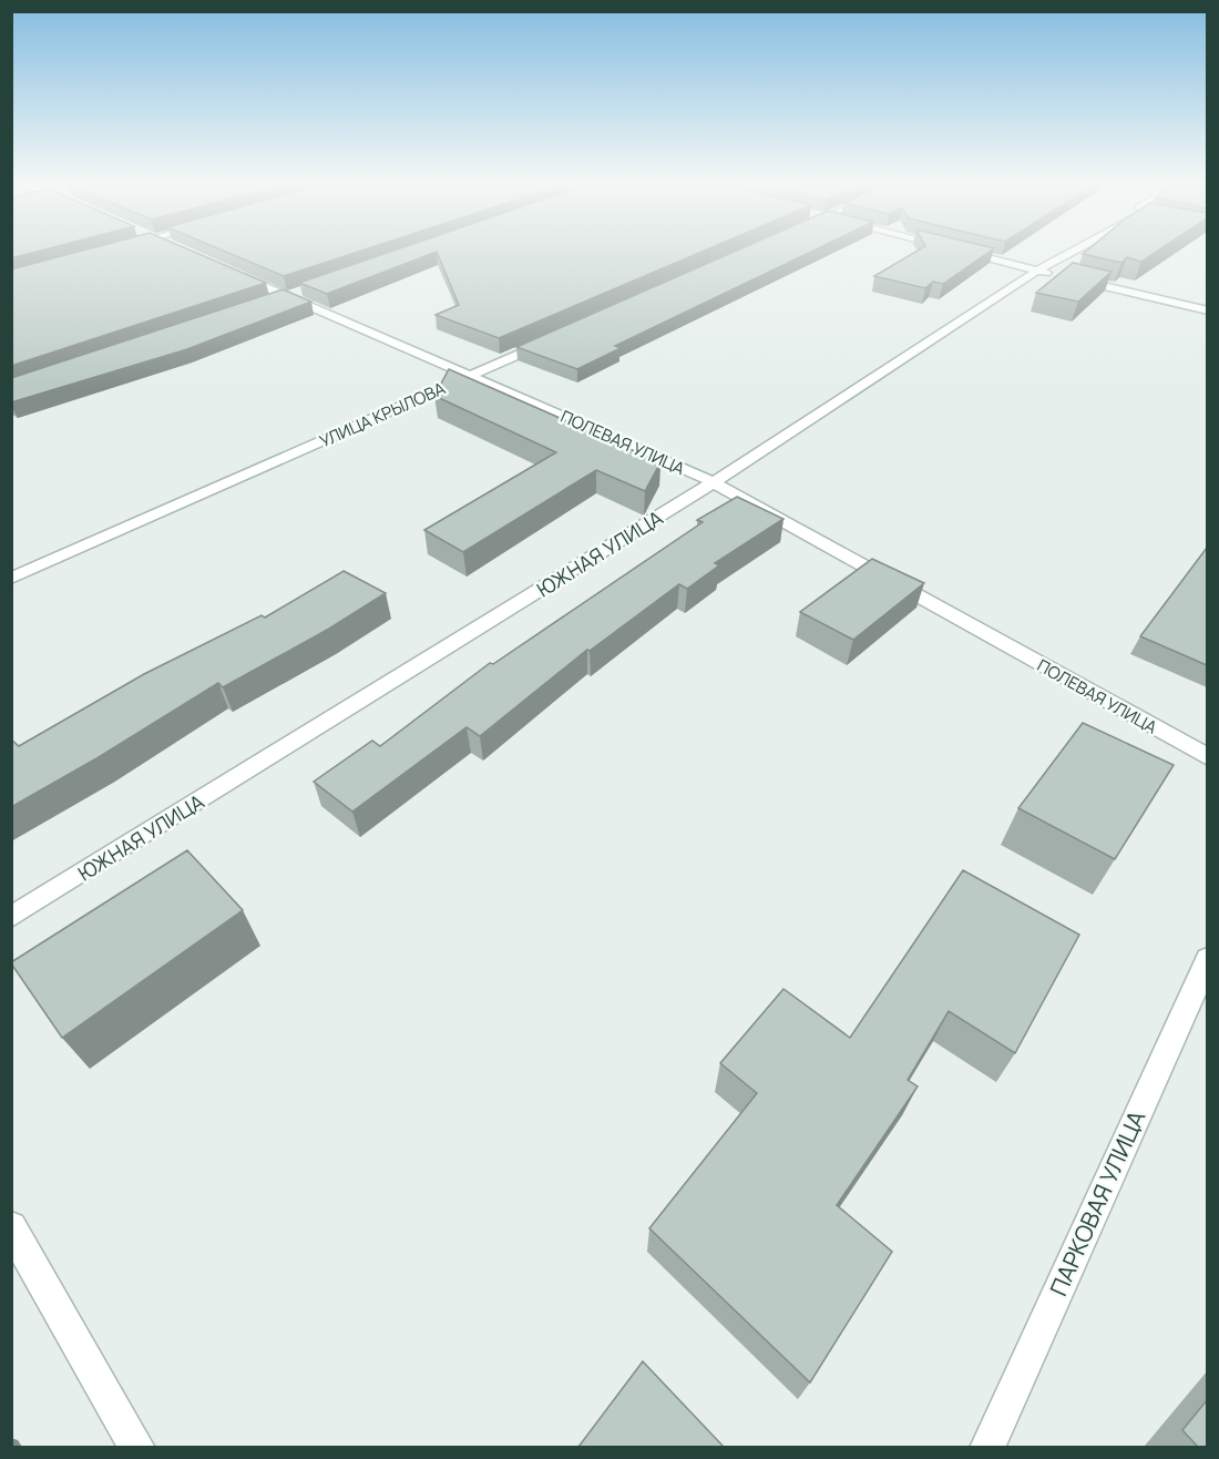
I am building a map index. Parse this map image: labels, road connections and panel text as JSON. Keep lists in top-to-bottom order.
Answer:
{
  "streets": {
    "street": [
      "УЛИЦА КРЫЛОВА",
      "ПОЛЕВАЯ УЛИЦА",
      "ЮЖНАЯ УЛИЦА",
      "ПАРКОВАЯ УЛИЦА"
    ]
  },
  "crossings": [
    ["УЛИЦА КРЫЛОВА", "ПОЛЕВАЯ УЛИЦА"],
    ["ПОЛЕВАЯ УЛИЦА", "ЮЖНАЯ УЛИЦА"]
  ]
}
